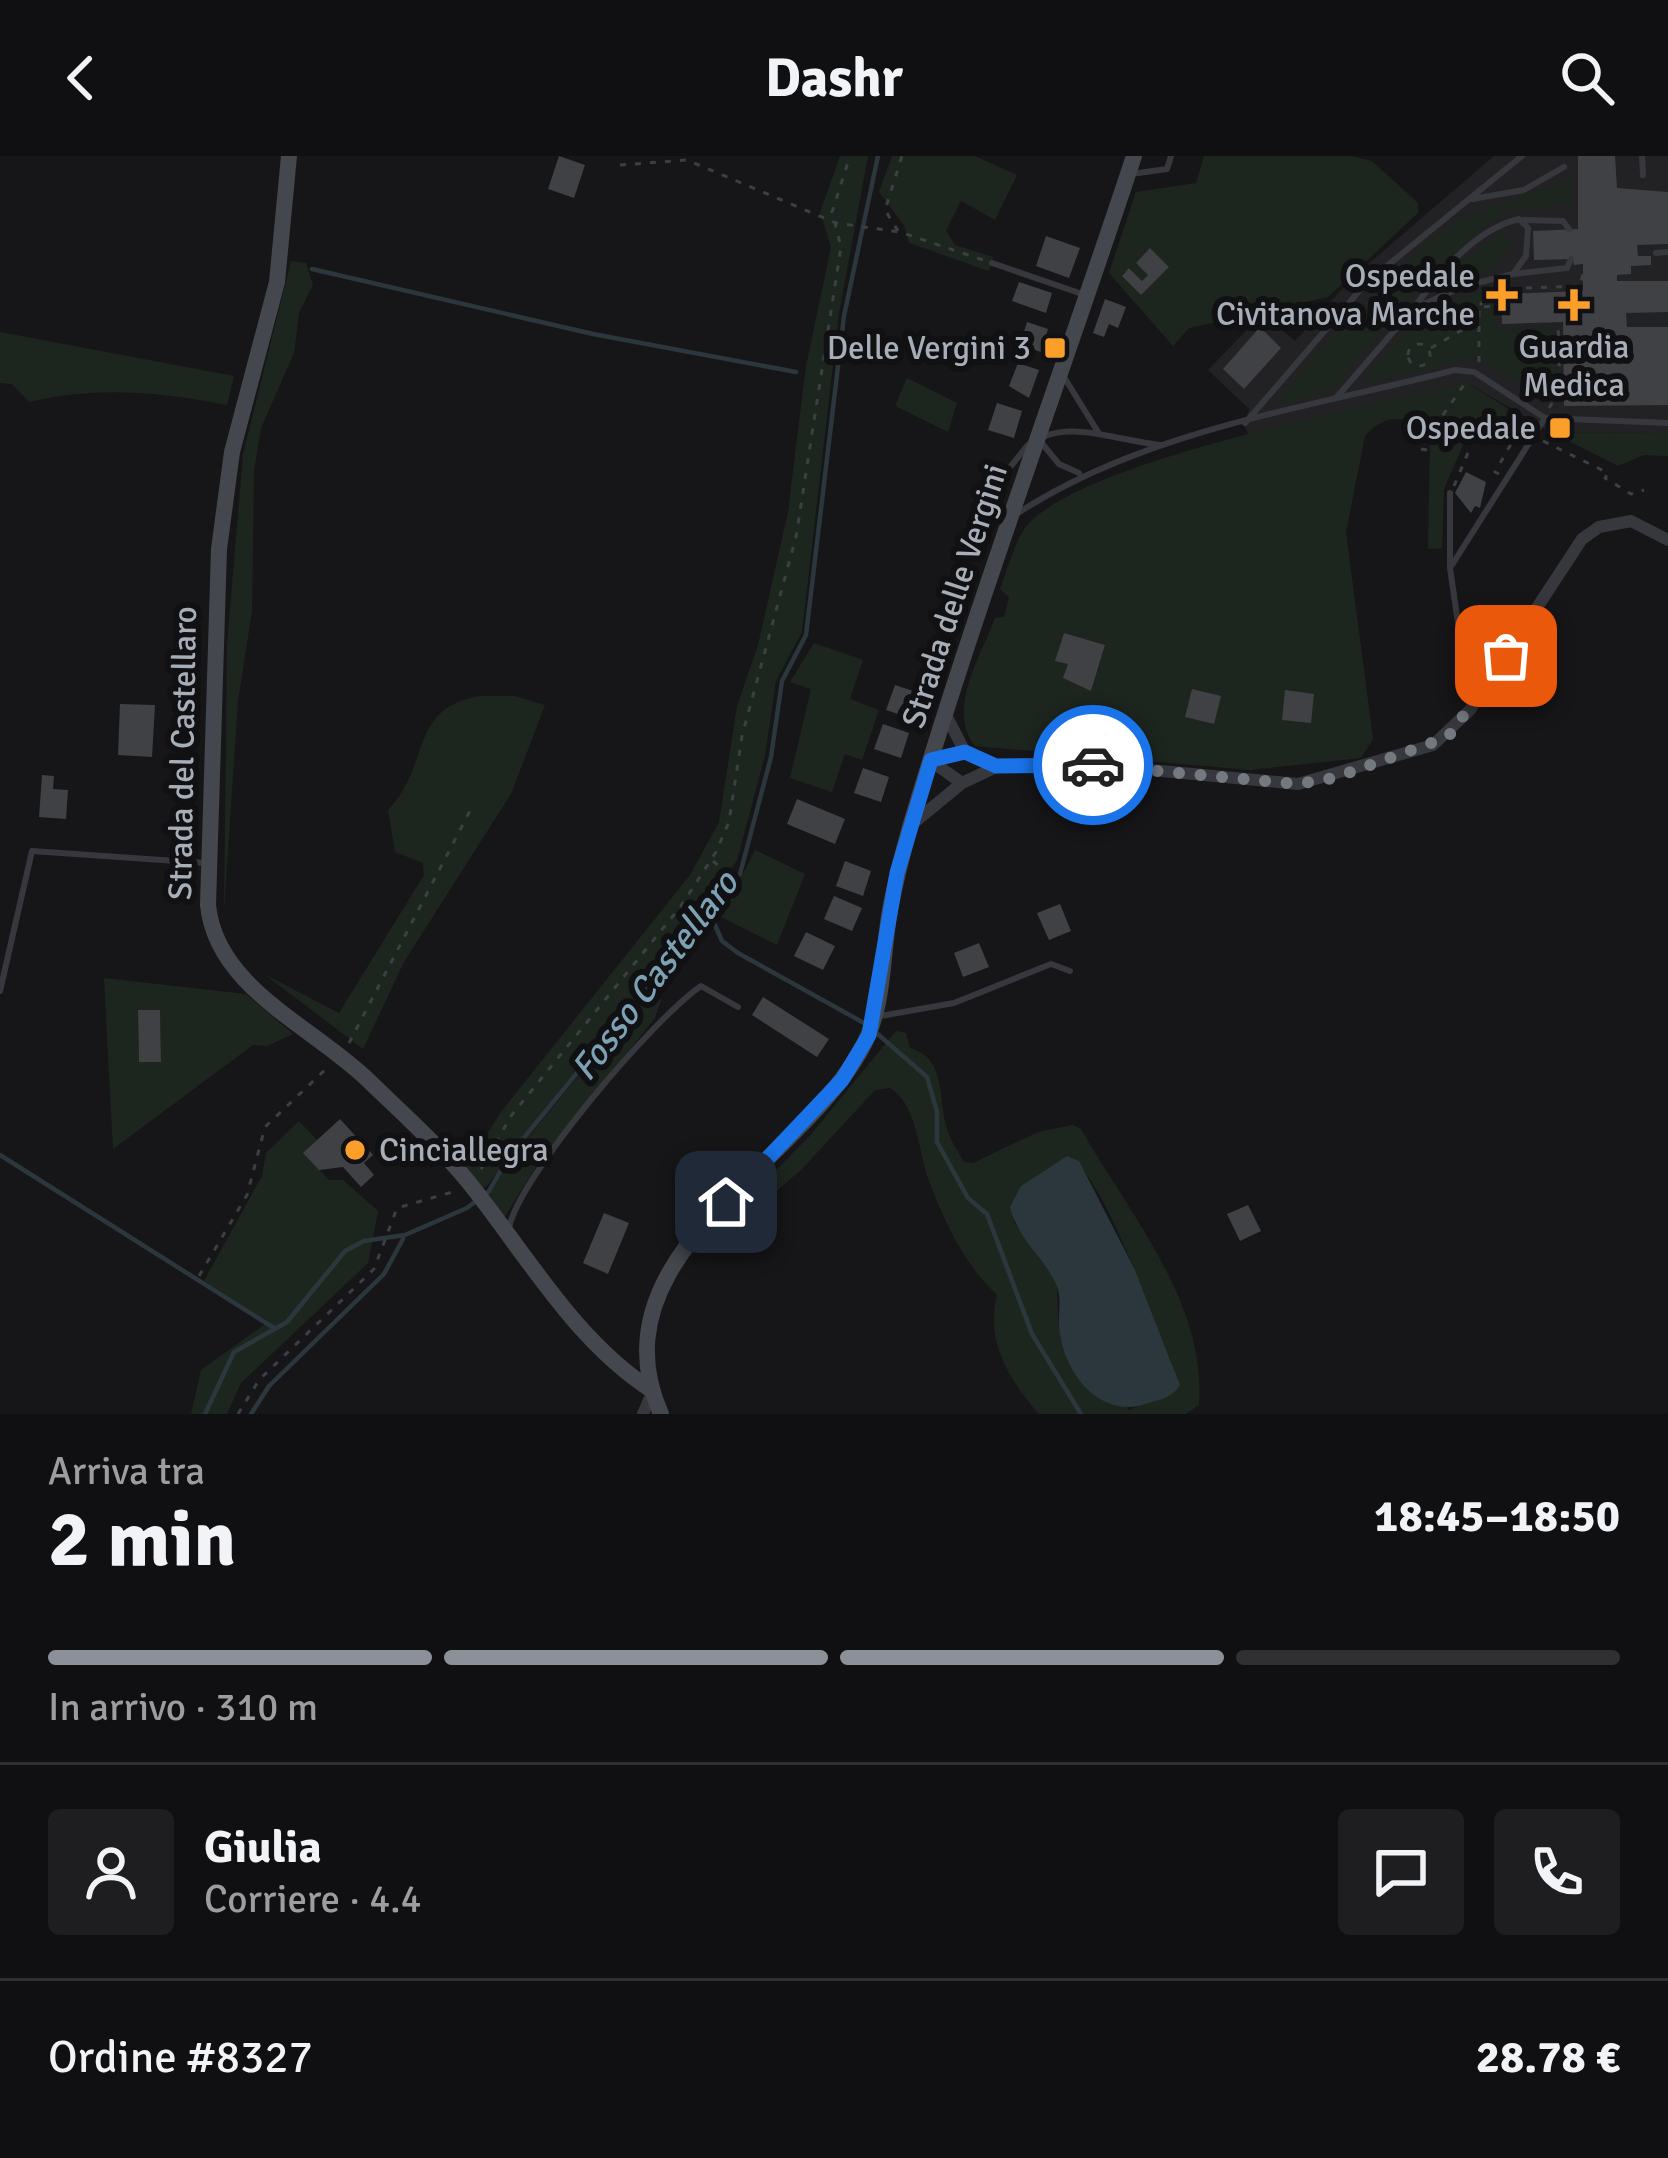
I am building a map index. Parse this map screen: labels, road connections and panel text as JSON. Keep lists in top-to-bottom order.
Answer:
{
  "streets": {
    "street": ["Strada delle Vergini", "Strada del Castellaro"]
  },
  "crossings": [
    ["Strada delle Vergini", "Strada del Castellaro"]
  ],
  "water": ["Fosso Castellaro"],
  "places": {
    "health": ["Ospedale Civitanova Marche", "Guardia Medica"],
    "transit": ["Delle Vergini 3", "Ospedale"],
    "other": ["Cinciallegra"]
  },
  "page": {
    "header": "Dashr",
    "heading": ["2 min", "Arriva tra", "18:45–18:50"],
    "panel": [
      "Giulia",
      "Corriere · 4.4",
      "Ordine #8327",
      "28.78 €"
    ],
    "bar": "In arrivo · 310 m"
  }
}
